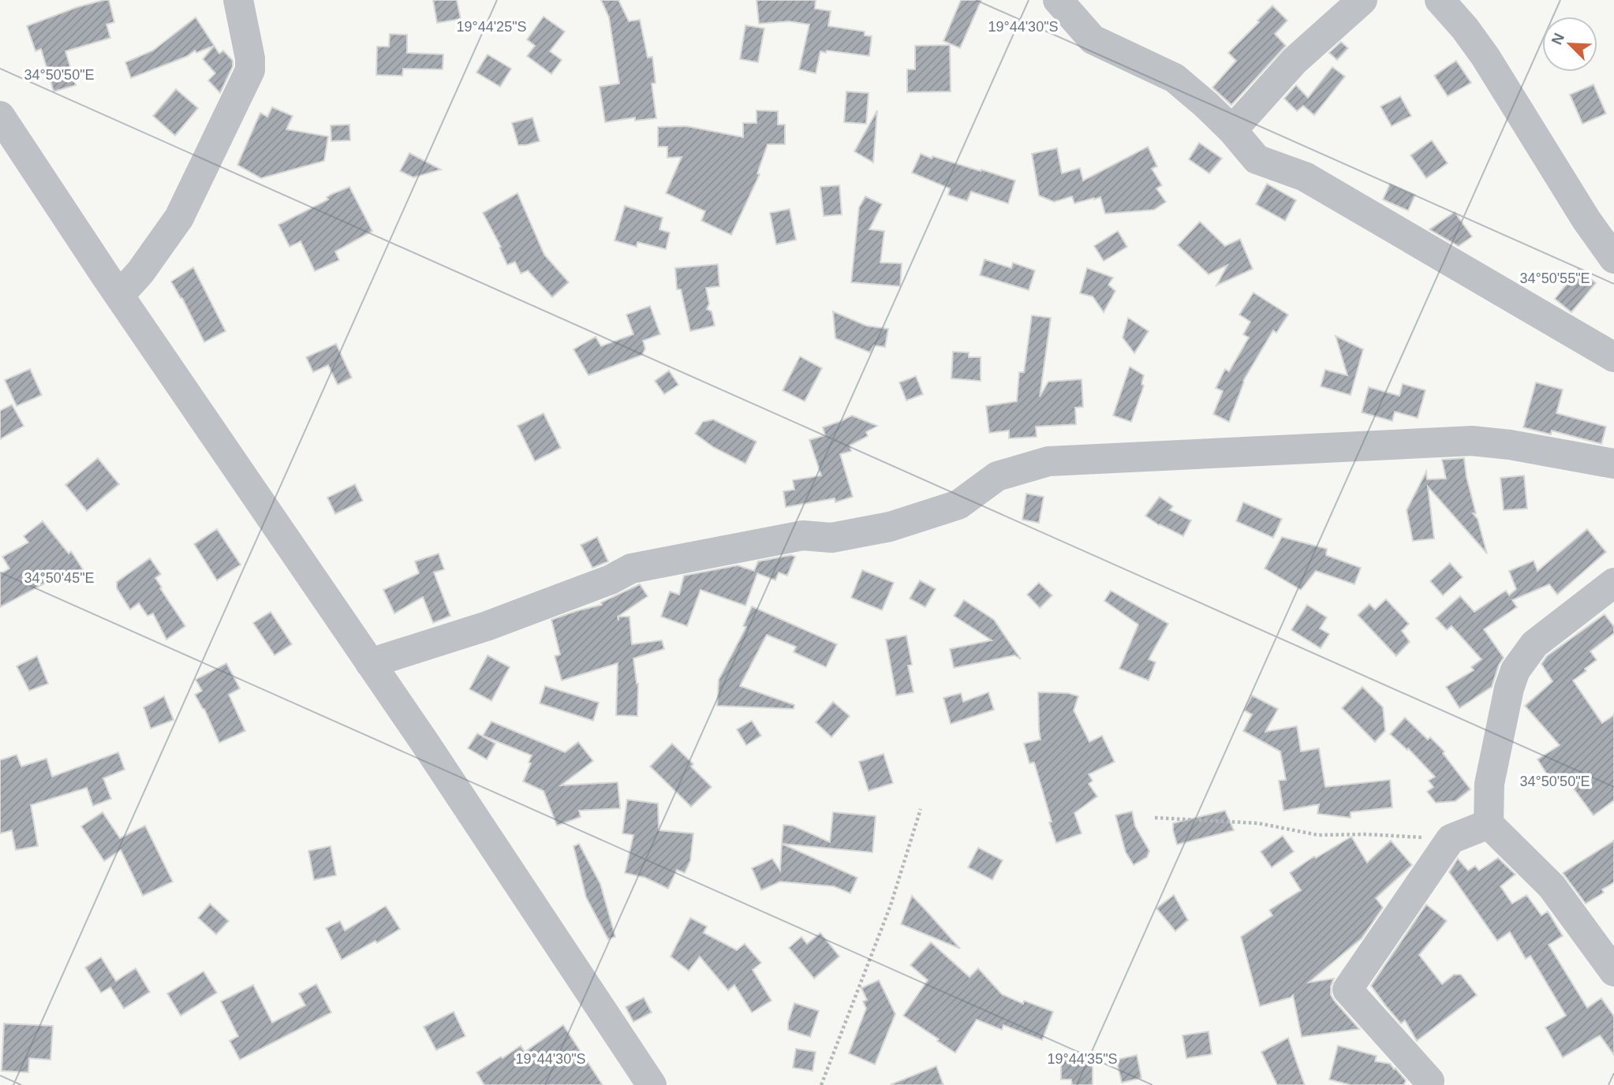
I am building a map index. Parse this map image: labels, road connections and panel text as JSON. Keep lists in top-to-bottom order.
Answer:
{
  "north": "top left",
  "coordinates": [
    "19°44'25\"S",
    "19°44'30\"S",
    "34°50'50\"E",
    "34°50'55\"E",
    "34°50'45\"E",
    "19°44'35\"S"
  ]
}
